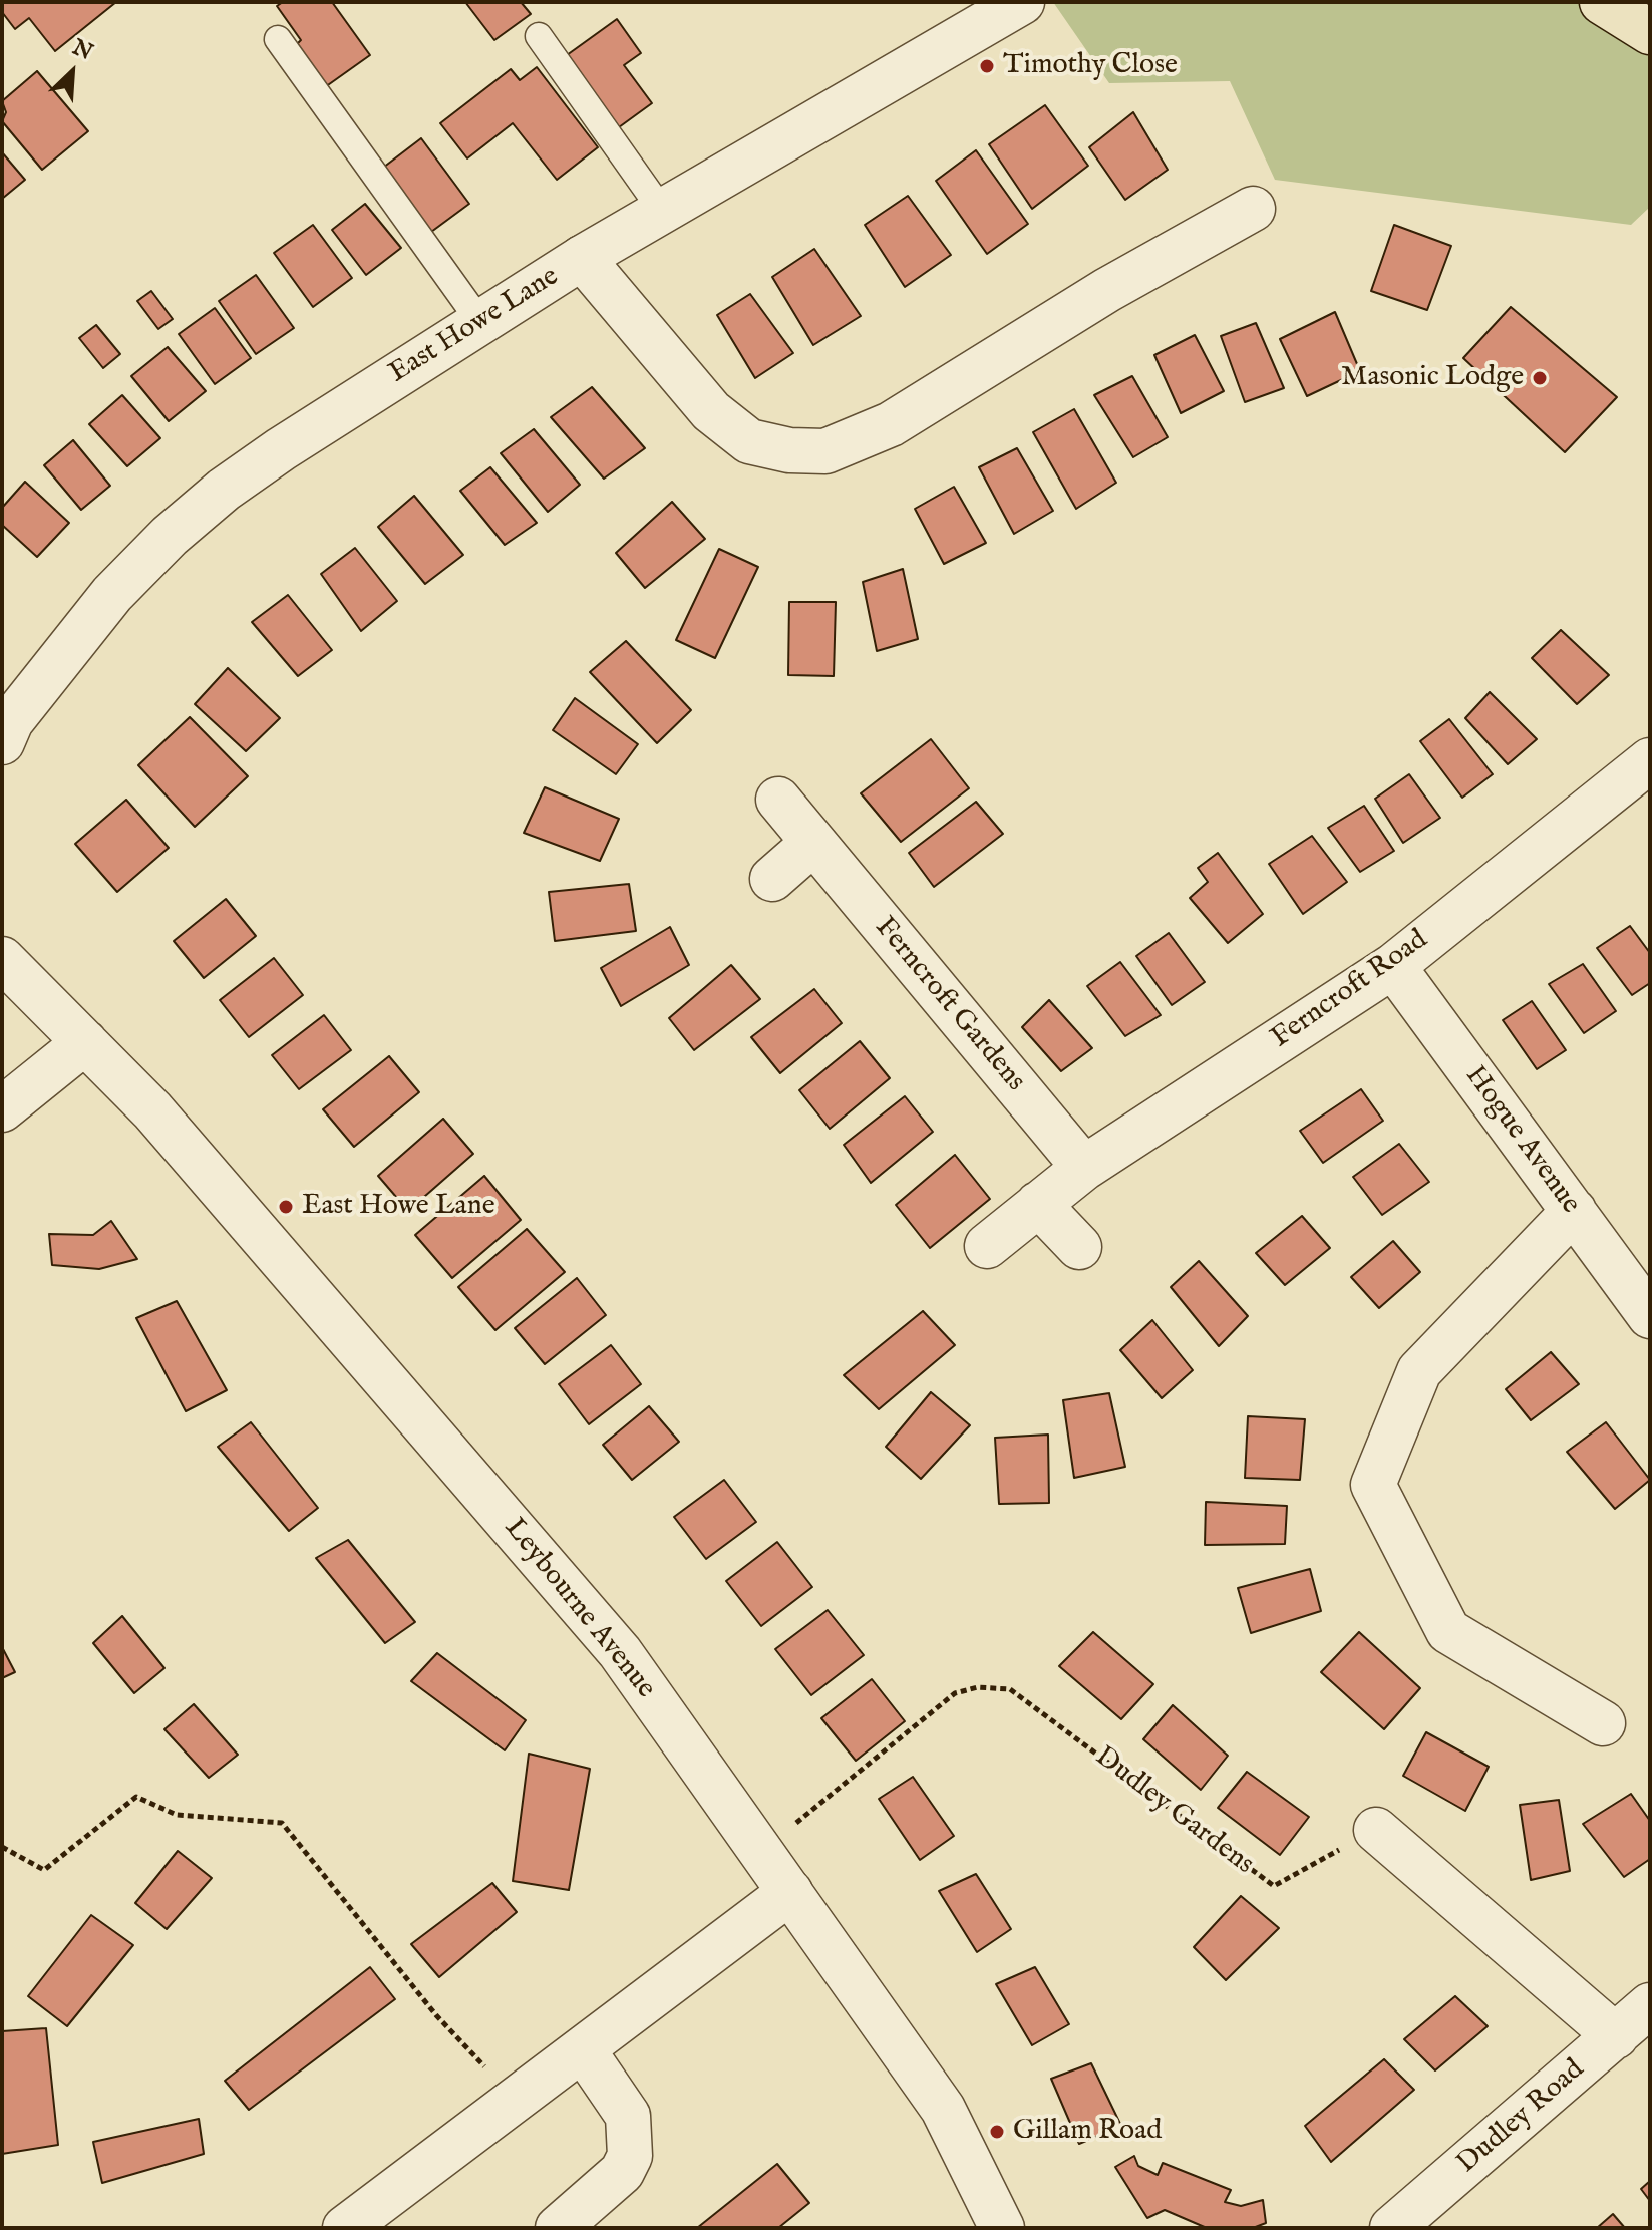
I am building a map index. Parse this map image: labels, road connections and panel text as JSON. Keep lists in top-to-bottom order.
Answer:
{
  "streets": {
    "street": [
      "East Howe Lane",
      "Ferncroft Road",
      "Ferncroft Gardens",
      "Hogue Avenue",
      "Leybourne Avenue",
      "Dudley Road"
    ],
    "path": ["Dudley Gardens"]
  },
  "crossings": [
    ["Ferncroft Road", "Ferncroft Gardens"],
    ["Ferncroft Road", "Hogue Avenue"],
    ["Leybourne Avenue", "Dudley Gardens"]
  ],
  "places": [
    "Timothy Close",
    "Masonic Lodge",
    "East Howe Lane",
    "Gillam Road"
  ],
  "north": "top right"
}
